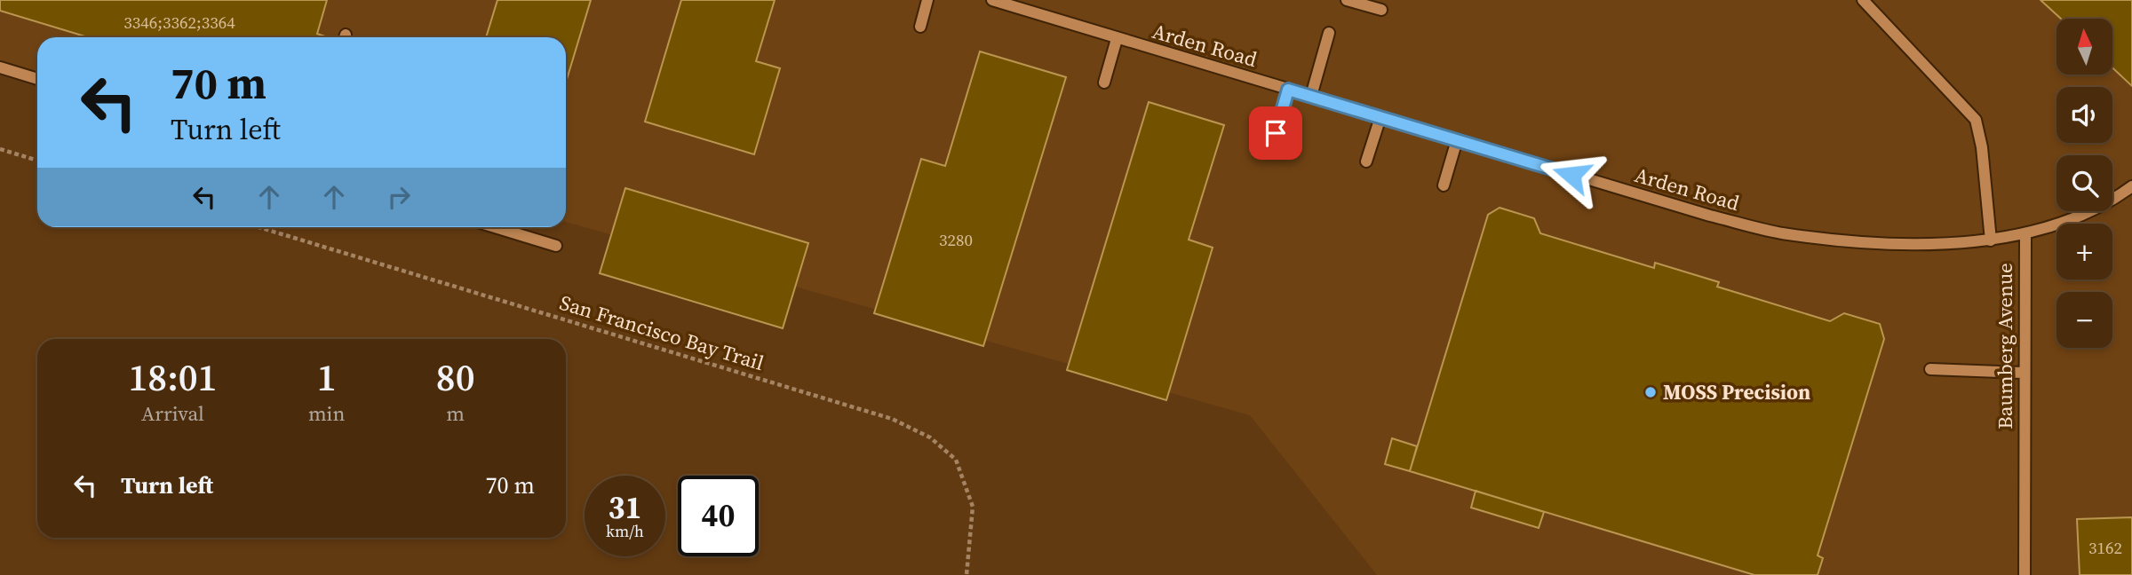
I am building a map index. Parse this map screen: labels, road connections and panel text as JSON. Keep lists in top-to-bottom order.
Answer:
{
  "streets": {
    "street": ["Arden Road", "Baumberg Avenue"],
    "path": ["San Francisco Bay Trail"]
  },
  "crossings": [
    ["Arden Road", "Baumberg Avenue"]
  ],
  "places": ["MOSS Precision"],
  "house_numbers": ["3346;3362;3364", "3280", "3162"],
  "north": "top",
  "page": {
    "map_buttons": ["+", "−"],
    "turn": ["70 m", "Turn left"],
    "eta": [
      "18:01",
      "Arrival",
      "1",
      "min",
      "80",
      "m"
    ],
    "list": [
      {
        "name": "Turn left",
        "value": "70 m"
      }
    ],
    "speed": "31 km/h",
    "limit": "40"
  }
}
